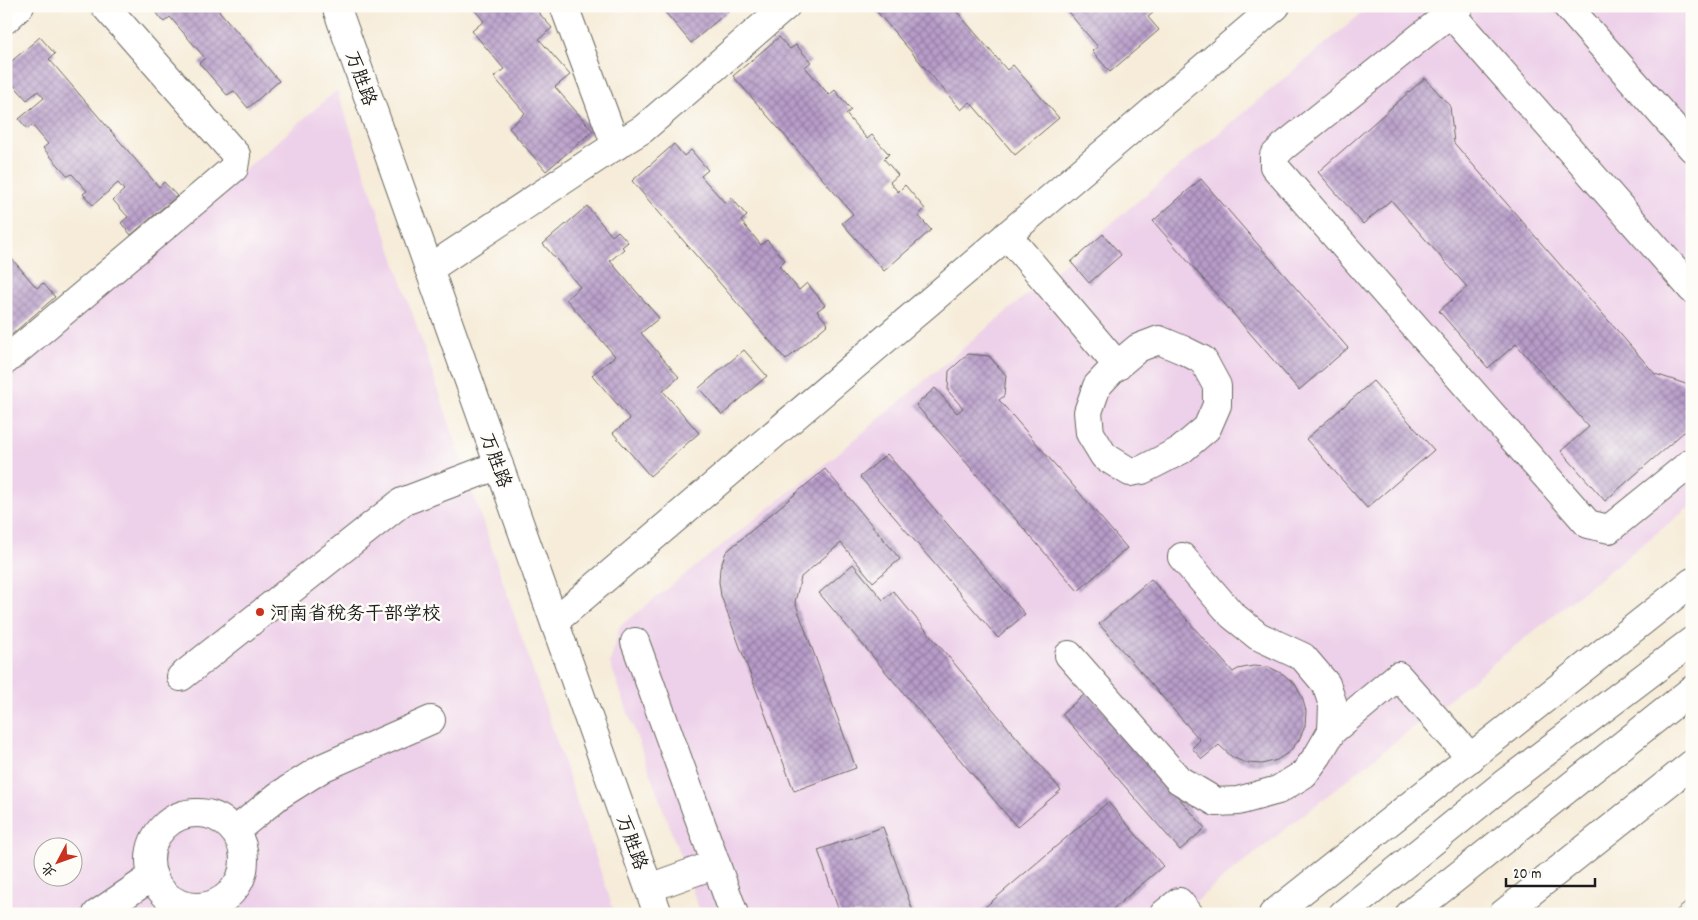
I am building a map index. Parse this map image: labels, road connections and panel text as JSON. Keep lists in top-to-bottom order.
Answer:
{
  "streets": {
    "street": ["万胜路"]
  },
  "places": ["河南省税务干部学校"],
  "scale_bar": "20 m",
  "north": "bottom left"
}
